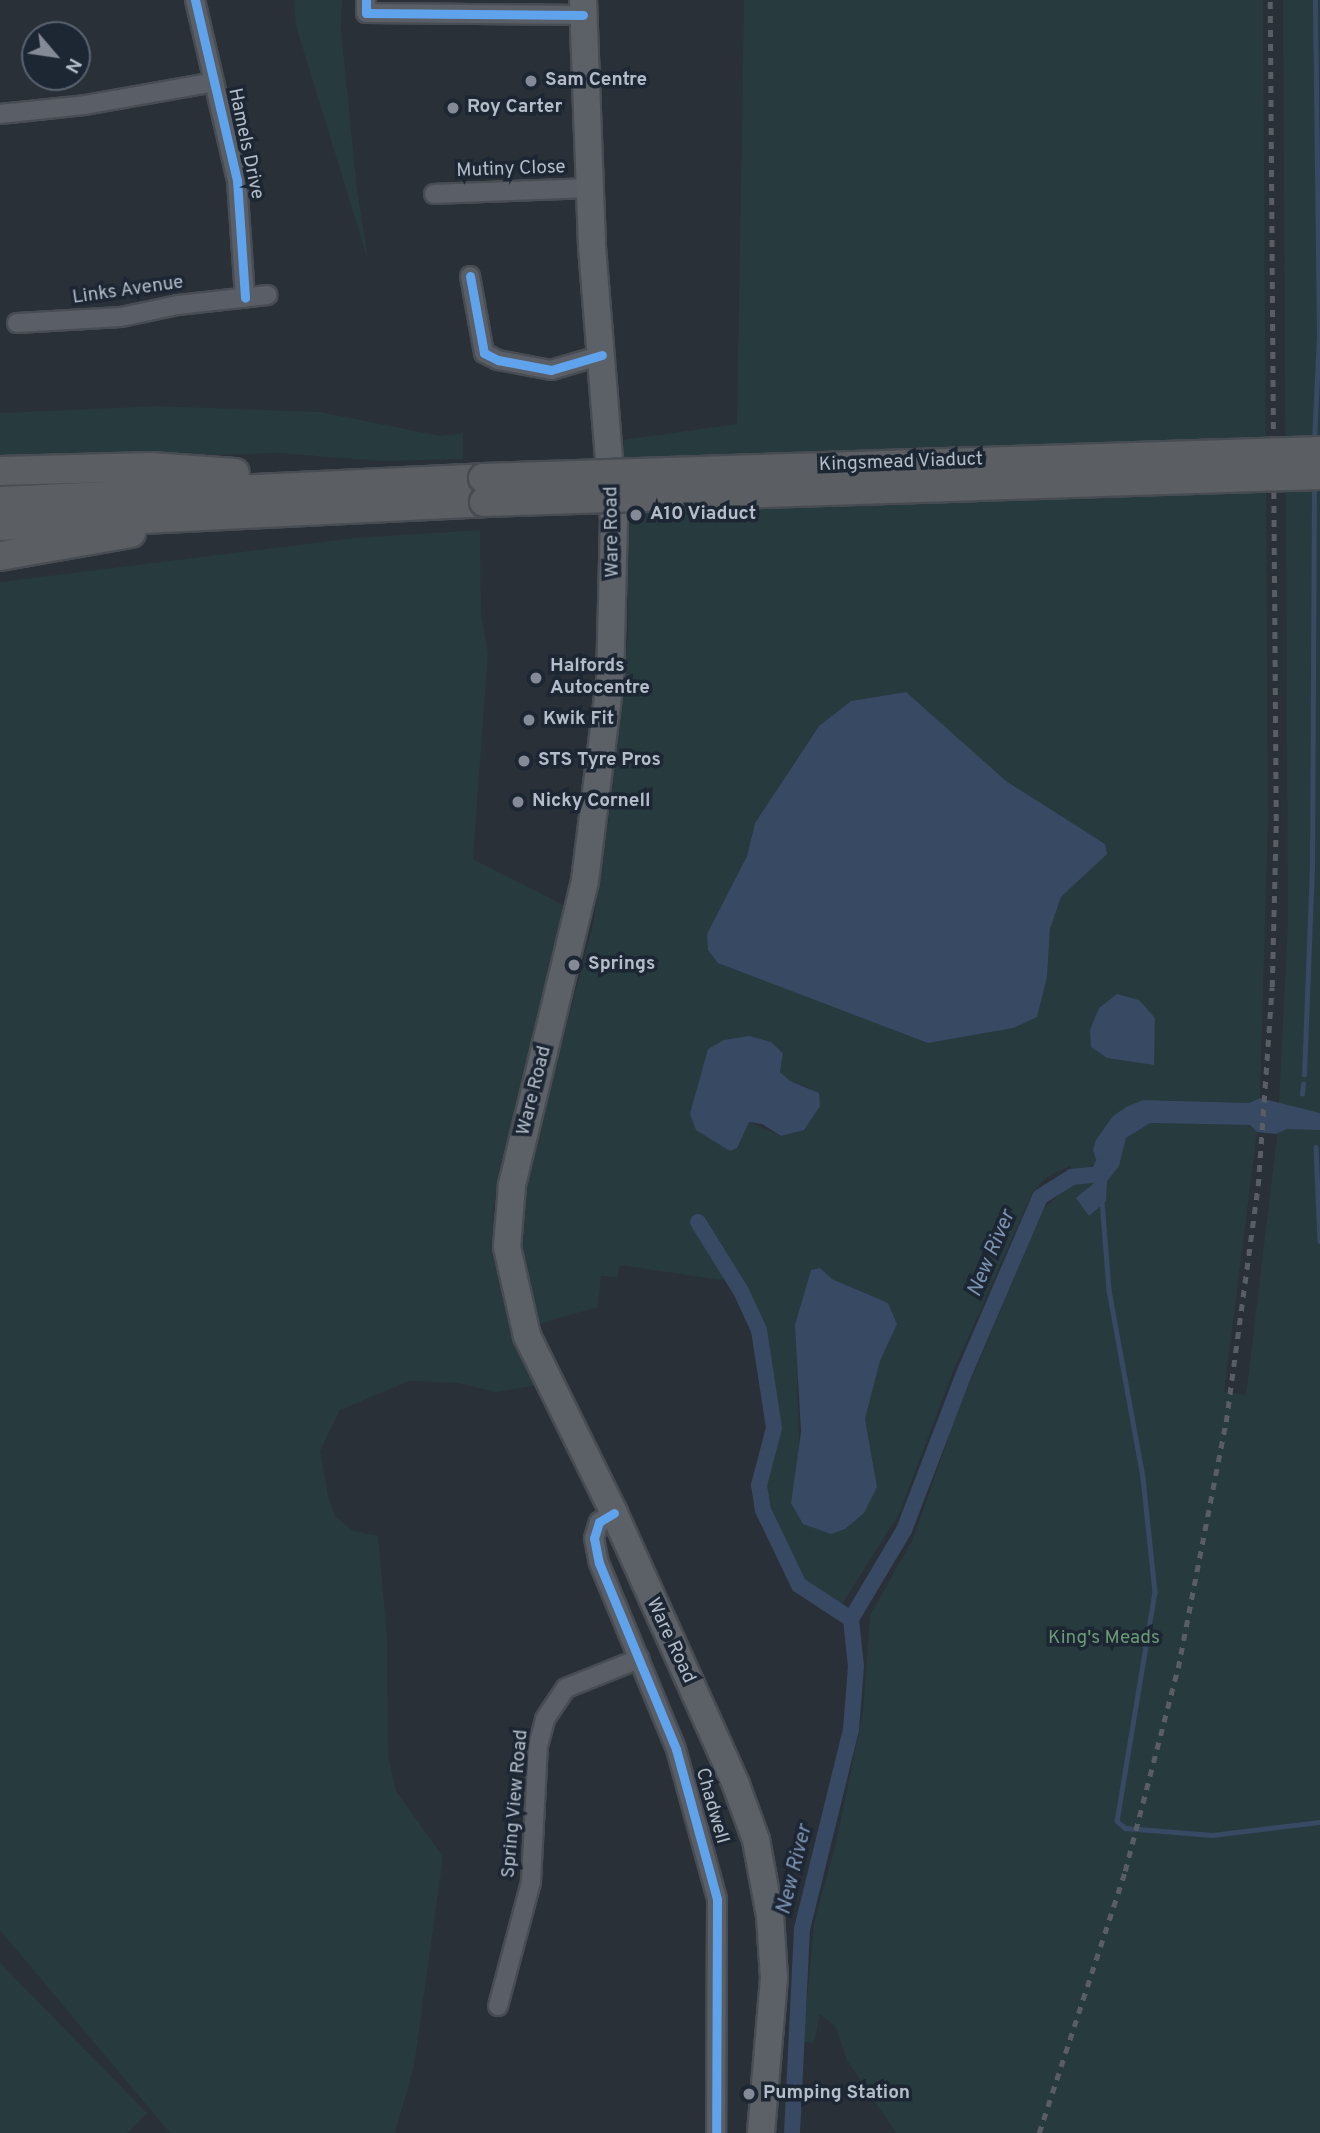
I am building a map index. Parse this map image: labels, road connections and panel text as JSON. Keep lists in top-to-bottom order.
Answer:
{
  "streets": {
    "highway": ["Kingsmead Viaduct"],
    "main road": ["Ware Road"],
    "street": [
      "Hamels Drive",
      "Mutiny Close",
      "Links Avenue",
      "Spring View Road",
      "Chadwell"
    ]
  },
  "crossings": [
    ["Hamels Drive", "Links Avenue"],
    ["Mutiny Close", "Ware Road"],
    ["Ware Road", "Chadwell"],
    ["Spring View Road", "Chadwell"]
  ],
  "water": ["New River"],
  "parks": ["King's Meads"],
  "places": [
    "Sam Centre",
    "Roy Carter",
    "A10 Viaduct",
    "Halfords Autocentre",
    "Kwik Fit",
    "STS Tyre Pros",
    "Nicky Cornell",
    "Springs",
    "Pumping Station"
  ],
  "north": "bottom right"
}
